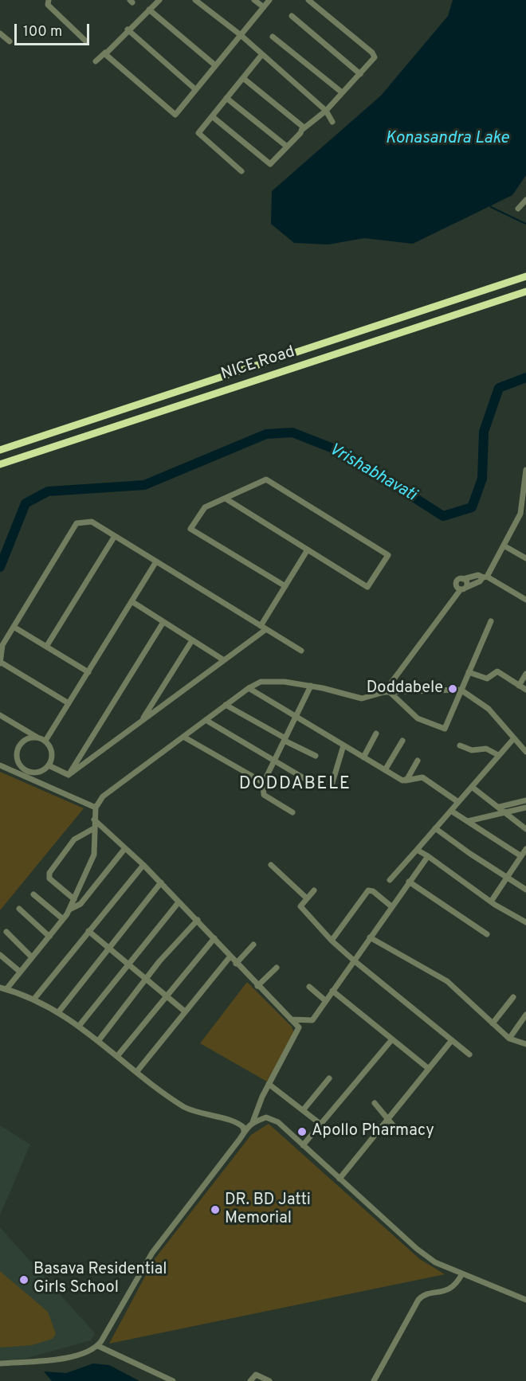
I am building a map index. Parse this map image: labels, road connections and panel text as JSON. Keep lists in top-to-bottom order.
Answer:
{
  "streets": {
    "highway": ["NICE Road"]
  },
  "districts": ["DODDABELE"],
  "water": ["Konasandra Lake", "Vrishabhavati"],
  "places": [
    "Doddabele",
    "Apollo Pharmacy",
    "DR. BD Jatti Memorial",
    "Basava Residential Girls School"
  ],
  "scale_bar": "100 m"
}
